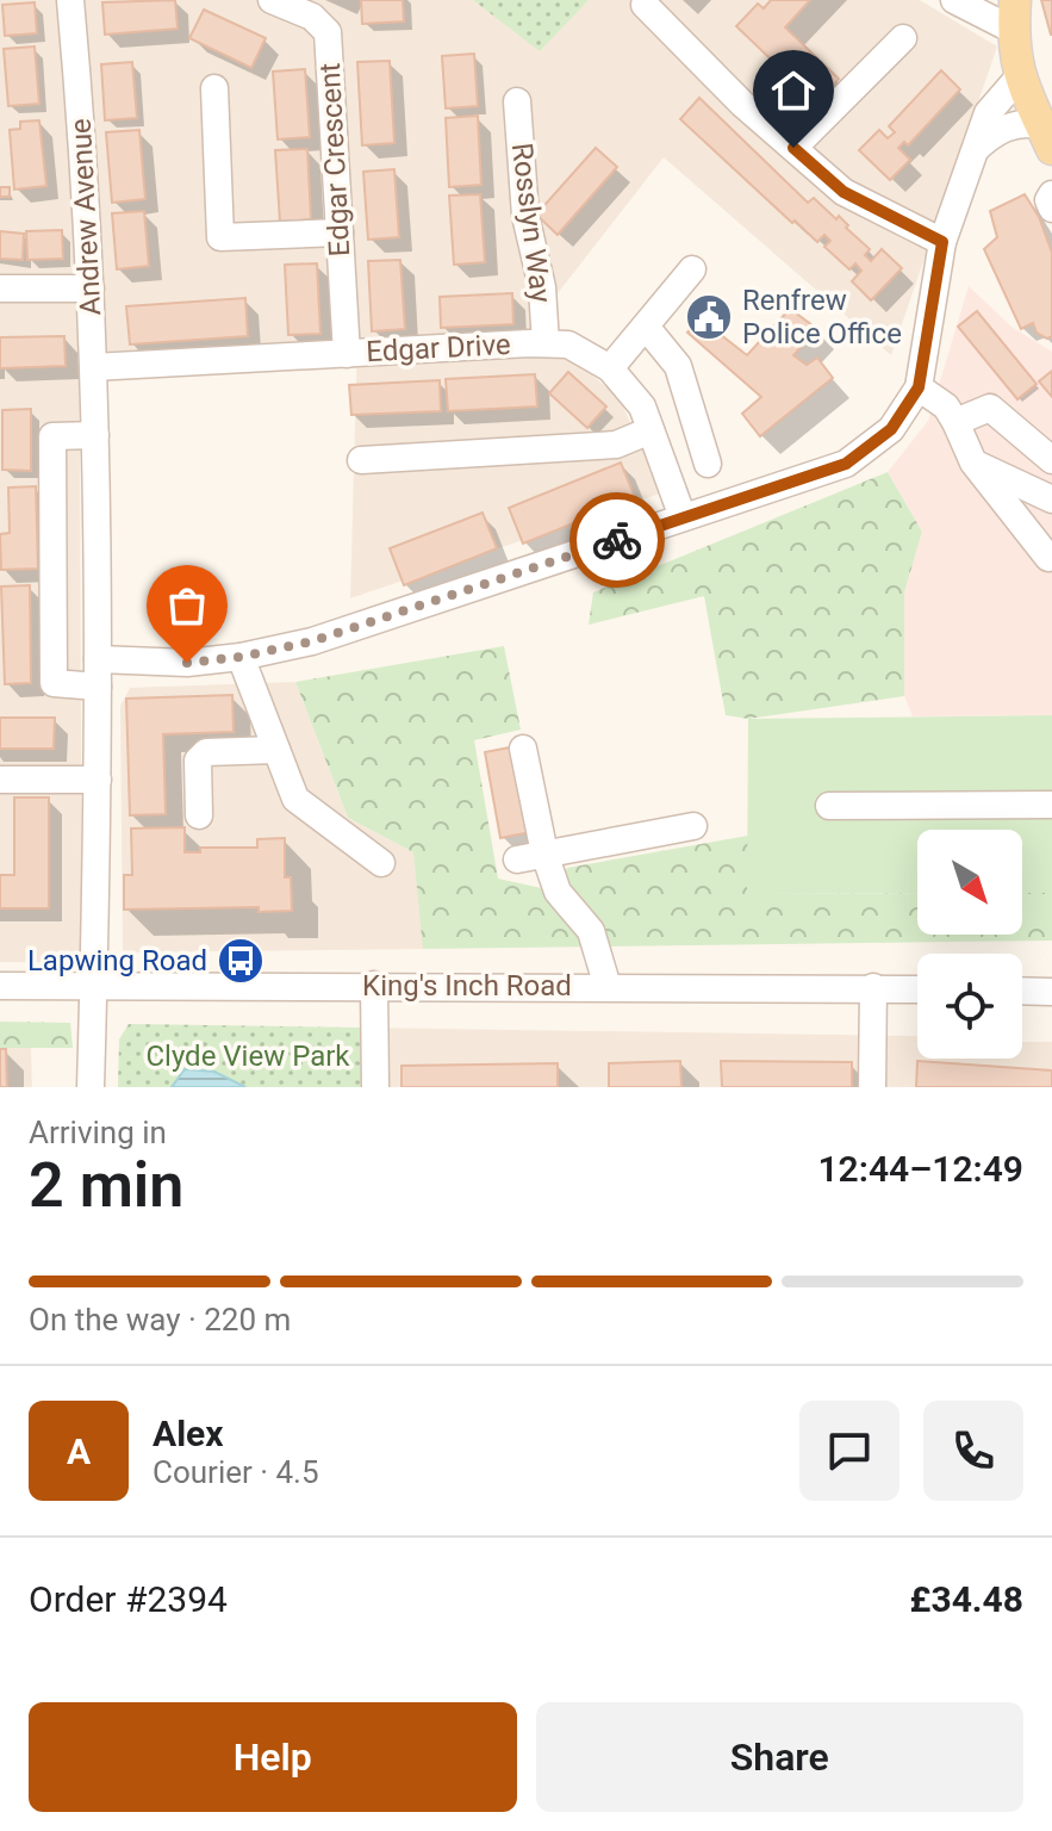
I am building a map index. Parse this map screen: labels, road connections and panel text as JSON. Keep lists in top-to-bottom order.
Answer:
{
  "streets": {
    "street": [
      "Edgar Crescent",
      "Andrew Avenue",
      "Rosslyn Way",
      "Edgar Drive",
      "King's Inch Road"
    ]
  },
  "crossings": [
    ["Edgar Crescent", "Edgar Drive"],
    ["Andrew Avenue", "Edgar Drive"],
    ["Andrew Avenue", "King's Inch Road"],
    ["Rosslyn Way", "Edgar Drive"]
  ],
  "parks": ["Clyde View Park"],
  "places": {
    "public building": ["Renfrew Police Office"],
    "bus stop": ["Lapwing Road"]
  },
  "north": "bottom right",
  "page": {
    "heading": ["2 min", "Arriving in", "12:44–12:49"],
    "panel": [
      "Alex",
      "Courier · 4.5",
      "Order #2394",
      "£34.48"
    ],
    "bar": "On the way · 220 m",
    "round": "A",
    "buttons": ["Help", "Share"]
  }
}
